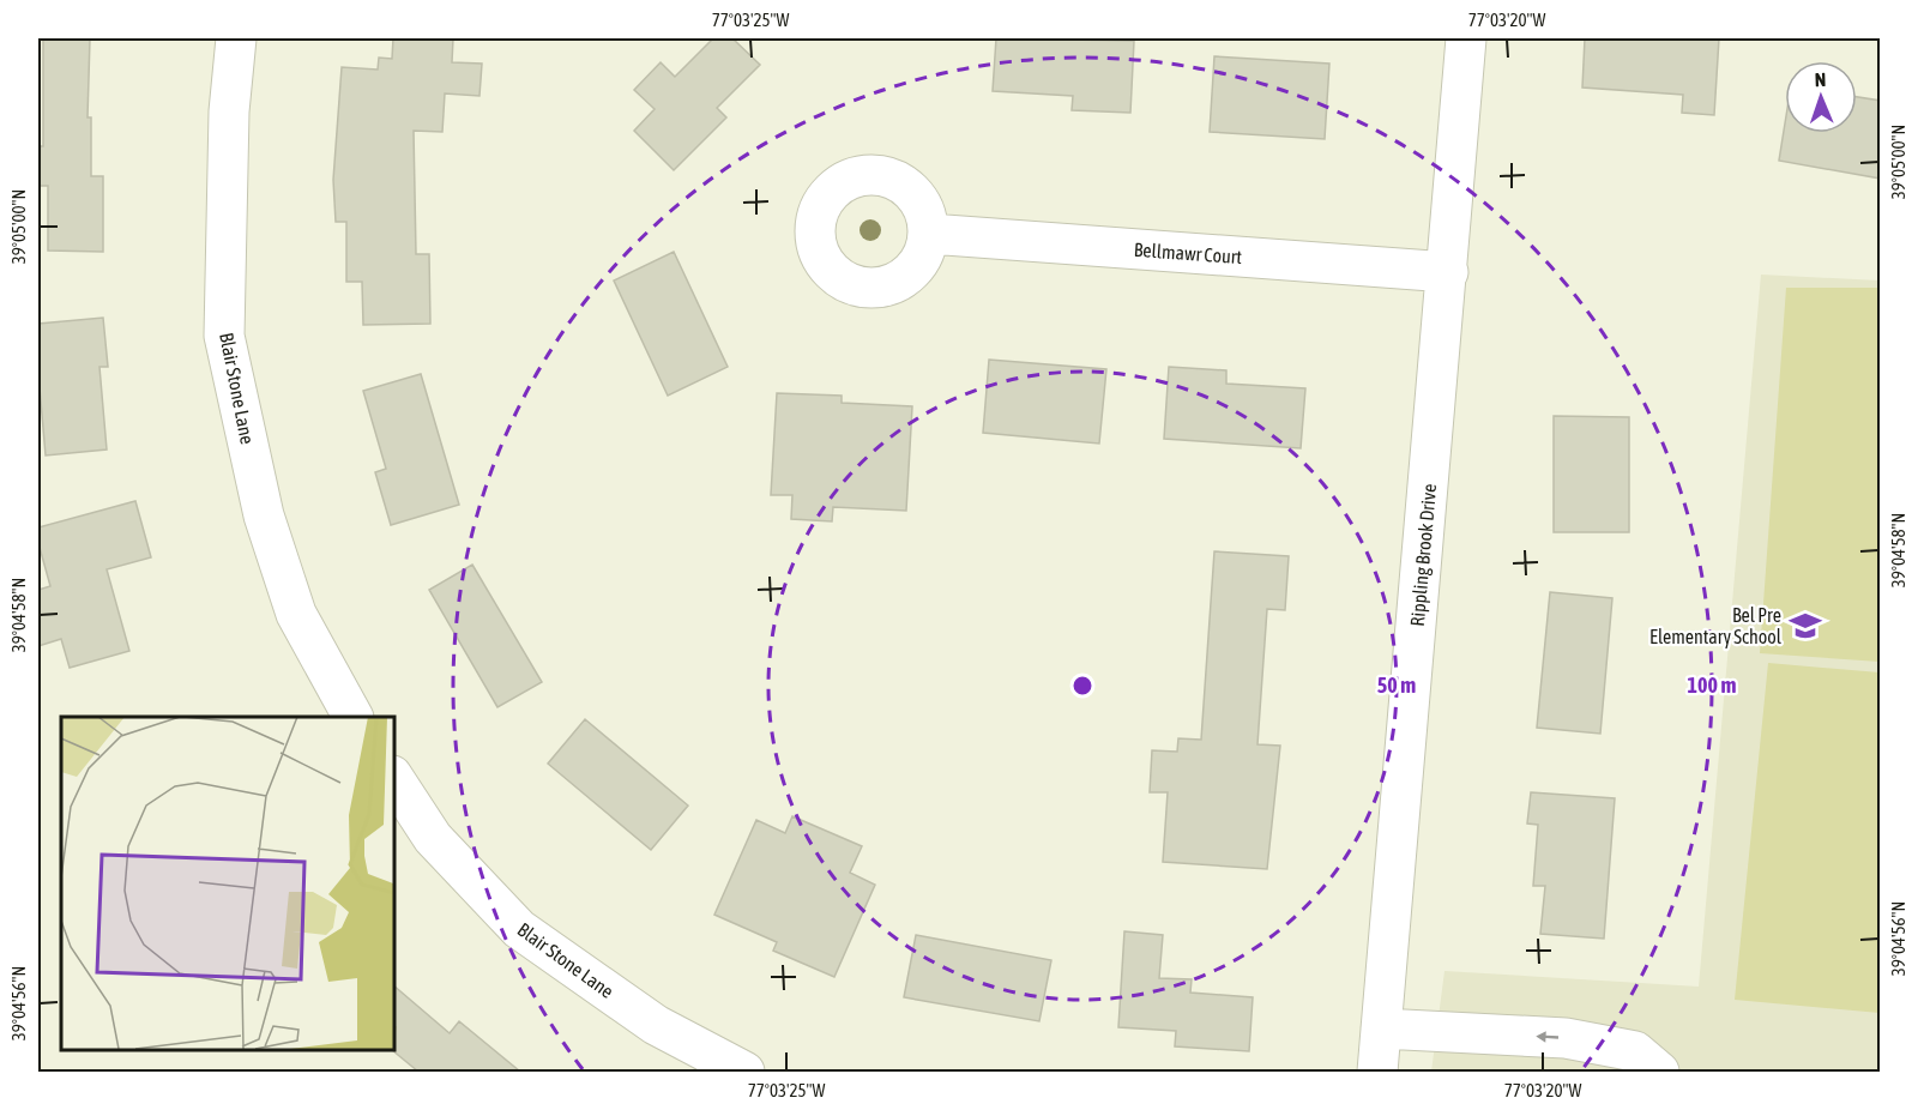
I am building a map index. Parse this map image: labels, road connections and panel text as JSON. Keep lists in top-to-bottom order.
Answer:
{
  "streets": {
    "street": ["Bellmawr Court", "Blair Stone Lane", "Rippling Brook Drive"]
  },
  "crossings": [
    ["Bellmawr Court", "Rippling Brook Drive"]
  ],
  "places": {
    "school or university": ["Bel Pre Elementary School"]
  },
  "north": "top",
  "coordinates": [
    "77°03'25\"W",
    "77°03'20\"W",
    "39°05'00\"N",
    "39°04'58\"N",
    "39°04'56\"N"
  ],
  "rings": ["50 m", "100 m"]
}
